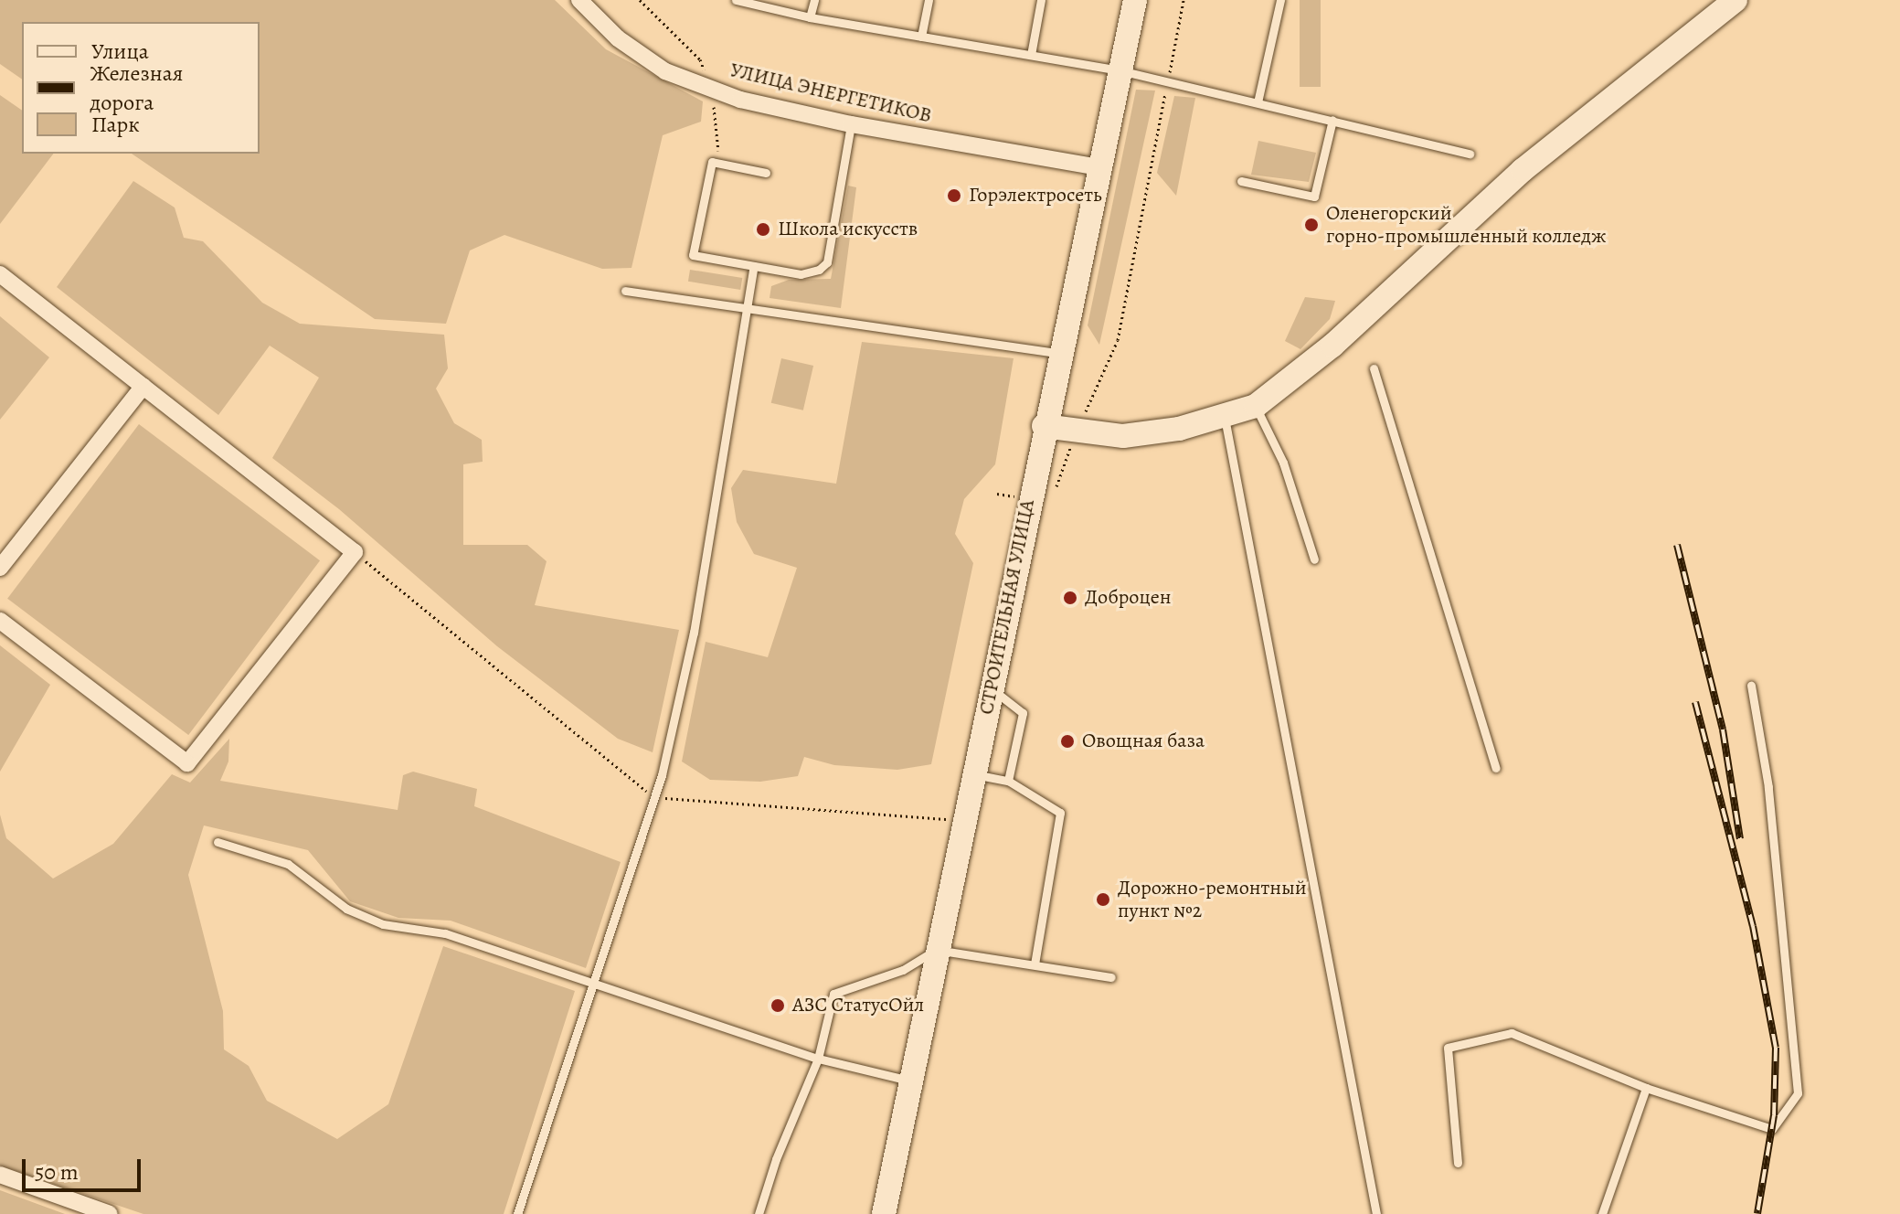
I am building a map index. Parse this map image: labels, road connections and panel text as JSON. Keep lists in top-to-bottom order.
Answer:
{
  "streets": {
    "street": ["УЛИЦА ЭНЕРГЕТИКОВ", "СТРОИТЕЛЬНАЯ УЛИЦА"]
  },
  "crossings": [
    ["УЛИЦА ЭНЕРГЕТИКОВ", "СТРОИТЕЛЬНАЯ УЛИЦА"]
  ],
  "places": [
    "Горэлектросеть",
    "Оленегорский горно-промышленный колледж",
    "Школа искусств",
    "Доброцен",
    "Овощная база",
    "Дорожно-ремонтный пункт №2",
    "АЗС СтатусОйл"
  ],
  "legend": ["Улица", "Железная дорога", "Парк"],
  "scale_bar": "50 m"
}
